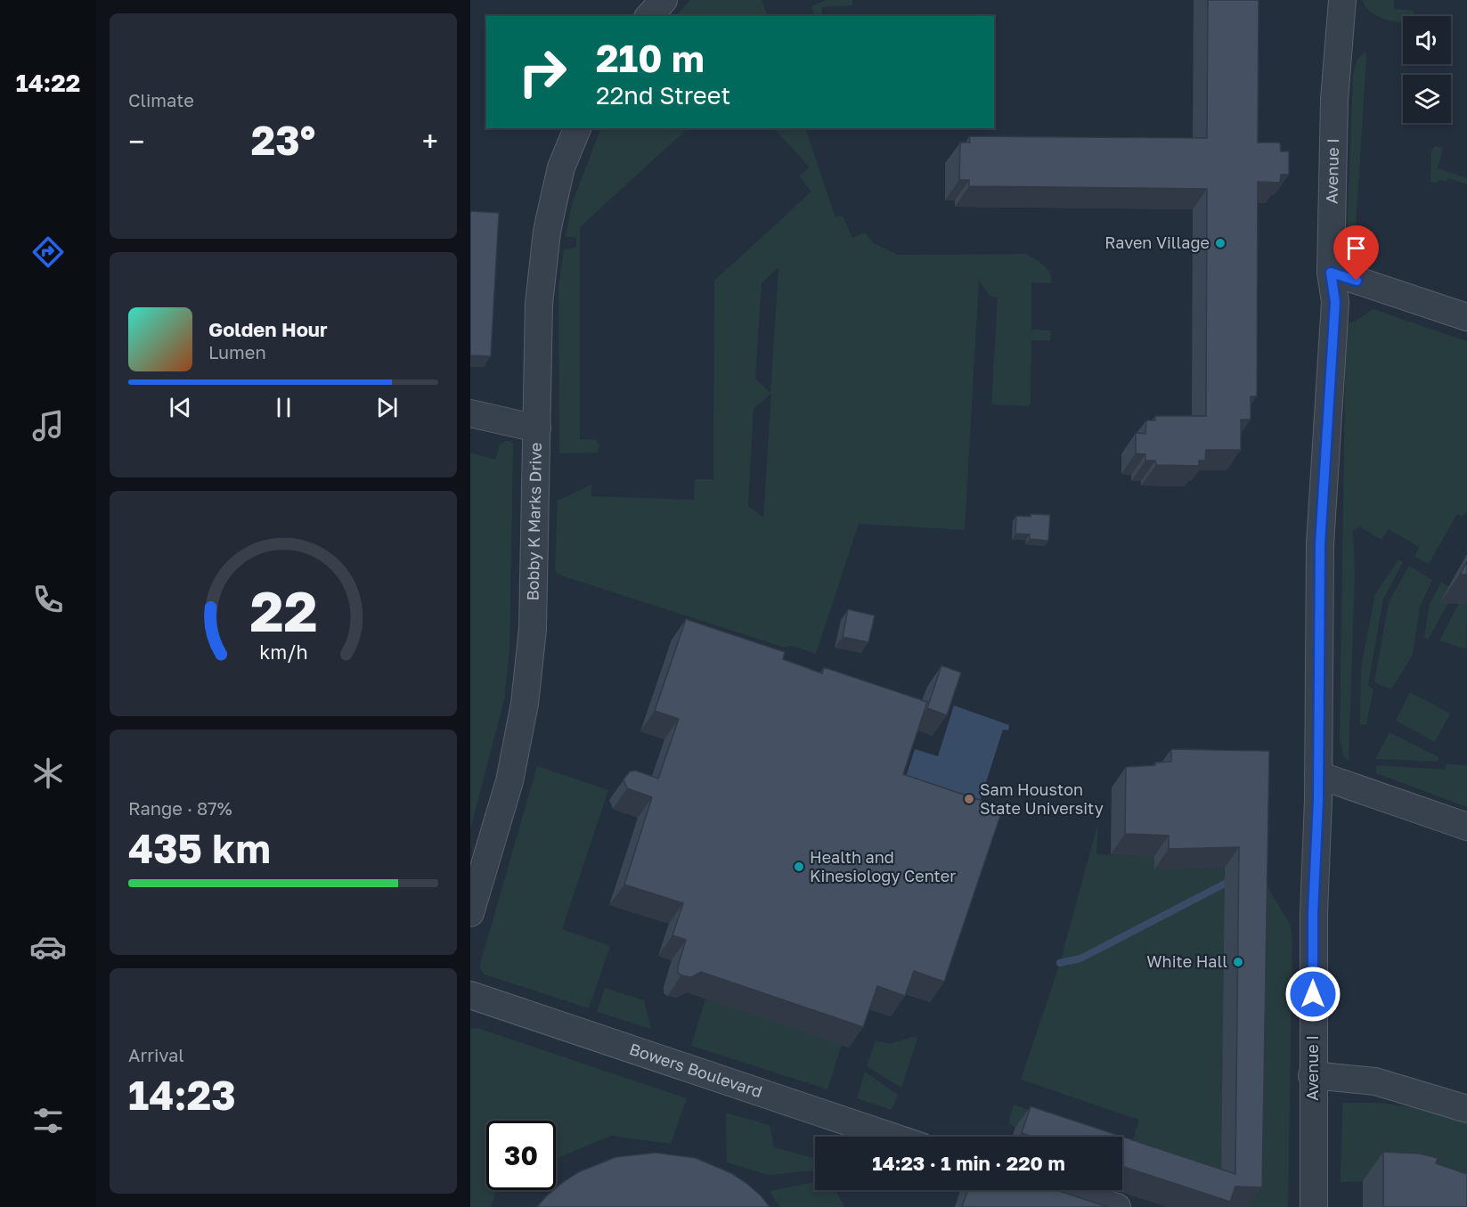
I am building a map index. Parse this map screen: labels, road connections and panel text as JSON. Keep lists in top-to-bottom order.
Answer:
{
  "streets": {
    "street": ["Avenue I", "Bobby K Marks Drive", "Bowers Boulevard"]
  },
  "places": [
    "Raven Village",
    "Sam Houston State University",
    "Health and Kinesiology Center",
    "White Hall"
  ],
  "page": {
    "tabs": "14:22",
    "tile": [
      "Climate",
      ["Range · 87%", "435 km"],
      ["Arrival", "14:23"]
    ],
    "turn": ["210 m", "22nd Street"],
    "heat": ["−", "23°", "+"],
    "song": ["Golden Hour", "Lumen"],
    "limit": "30",
    "trip": "14:23 · 1 min · 220 m",
    "gauge": ["22", "km/h"]
  }
}
